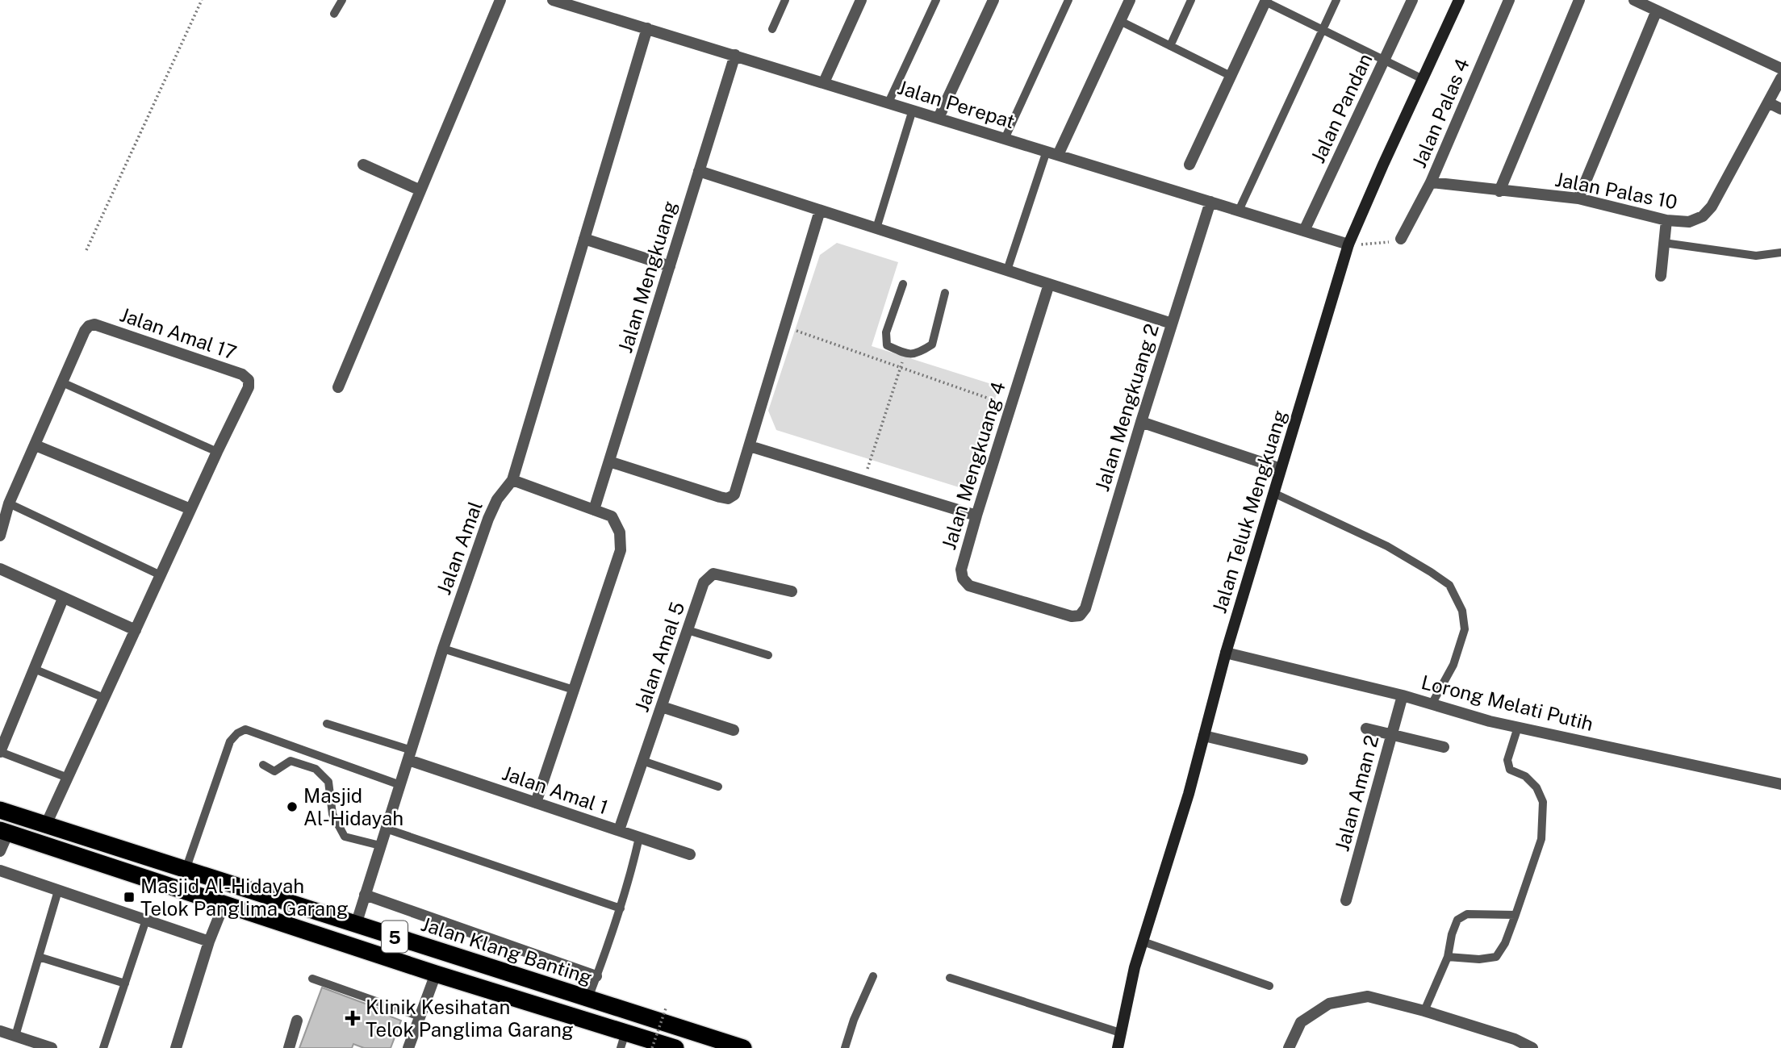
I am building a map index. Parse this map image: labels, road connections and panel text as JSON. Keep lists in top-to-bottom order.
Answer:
{
  "streets": {
    "highway": ["5", "Jalan Klang Banting"],
    "street": [
      "Jalan Perepat",
      "Jalan Pandan",
      "Jalan Palas 4",
      "Jalan Palas 10",
      "Jalan Mengkuang",
      "Jalan Amal 17",
      "Jalan Mengkuang 2",
      "Jalan Mengkuang 4",
      "Jalan Teluk Mengkuang",
      "Jalan Amal",
      "Jalan Amal 5",
      "Lorong Melati Putih",
      "Jalan Amal 1",
      "Jalan Aman 2"
    ]
  },
  "crossings": [
    ["Jalan Perepat", "Jalan Pandan"],
    ["Jalan Perepat", "Jalan Mengkuang"],
    ["Jalan Perepat", "Jalan Mengkuang 2"],
    ["Jalan Perepat", "Jalan Teluk Mengkuang"],
    ["Jalan Palas 4", "Jalan Palas 10"],
    ["Jalan Mengkuang 2", "Jalan Mengkuang 4"],
    ["Jalan Teluk Mengkuang", "Lorong Melati Putih"],
    ["Jalan Amal", "Jalan Amal 1"],
    ["Jalan Amal", "Jalan Klang Banting"],
    ["Jalan Amal 5", "Jalan Amal 1"],
    ["Lorong Melati Putih", "Jalan Aman 2"]
  ],
  "places": {
    "other": ["Masjid Al-Hidayah"],
    "transit": ["Masjid Al-Hidayah Telok Panglima Garang"],
    "health": ["Klinik Kesihatan Telok Panglima Garang"]
  }
}
